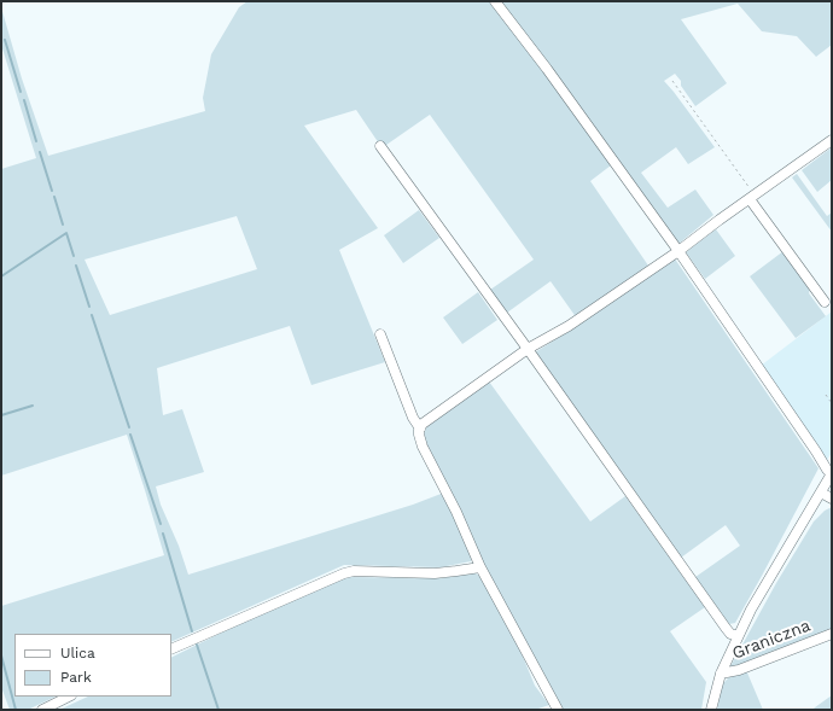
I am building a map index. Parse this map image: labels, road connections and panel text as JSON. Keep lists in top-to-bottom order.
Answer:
{
  "streets": {
    "street": ["Graniczna"]
  },
  "legend": ["Ulica", "Park"]
}
